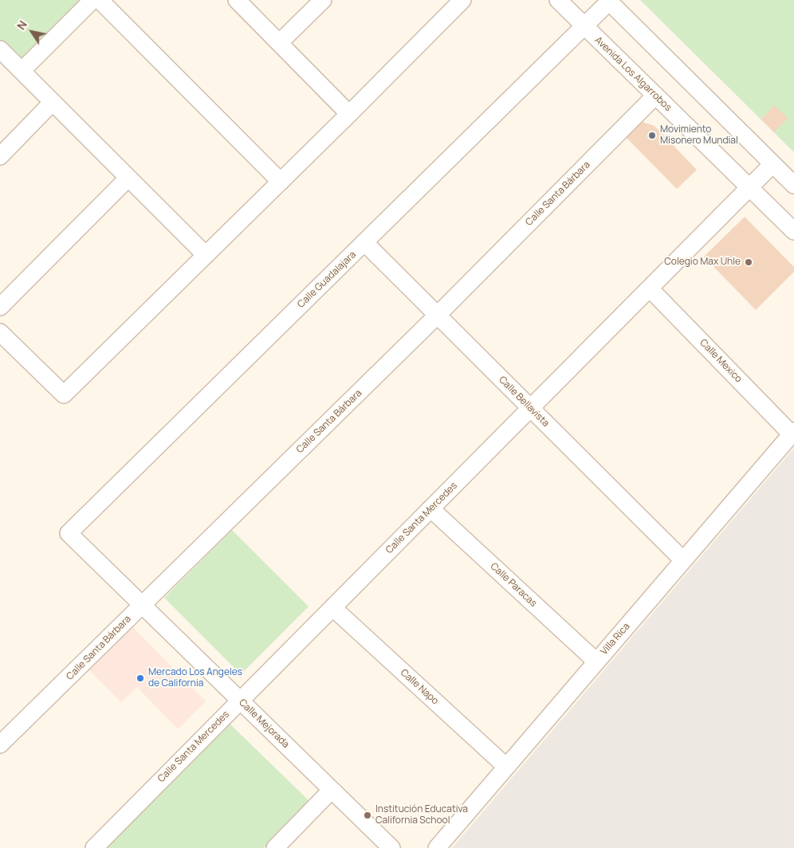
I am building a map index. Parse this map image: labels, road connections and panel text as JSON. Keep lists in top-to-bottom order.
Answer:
{
  "streets": {
    "street": [
      "Avenida Los Algarrobos",
      "Calle Santa Bárbara",
      "Calle Guadalajara",
      "Calle Mexico",
      "Calle Bellavista",
      "Calle Santa Mercedes",
      "Calle Paracas",
      "Villa Rica",
      "Calle Napo",
      "Calle Mejorada"
    ]
  },
  "crossings": [
    ["Avenida Los Algarrobos", "Calle Santa Bárbara"],
    ["Avenida Los Algarrobos", "Calle Guadalajara"],
    ["Avenida Los Algarrobos", "Calle Santa Mercedes"],
    ["Calle Santa Bárbara", "Calle Bellavista"],
    ["Calle Santa Bárbara", "Calle Mejorada"],
    ["Calle Guadalajara", "Calle Bellavista"],
    ["Calle Guadalajara", "Calle Mejorada"],
    ["Calle Mexico", "Calle Santa Mercedes"],
    ["Calle Mexico", "Villa Rica"],
    ["Calle Bellavista", "Calle Santa Mercedes"],
    ["Calle Bellavista", "Villa Rica"],
    ["Calle Santa Mercedes", "Calle Paracas"],
    ["Calle Santa Mercedes", "Calle Napo"],
    ["Calle Santa Mercedes", "Calle Mejorada"],
    ["Calle Paracas", "Villa Rica"],
    ["Villa Rica", "Calle Napo"]
  ],
  "places": [
    "Movimiento Misonero Mundial",
    "Colegio Max Uhle",
    "Mercado Los Angeles de California",
    "Institución Educativa California School"
  ],
  "north": "top left"
}
